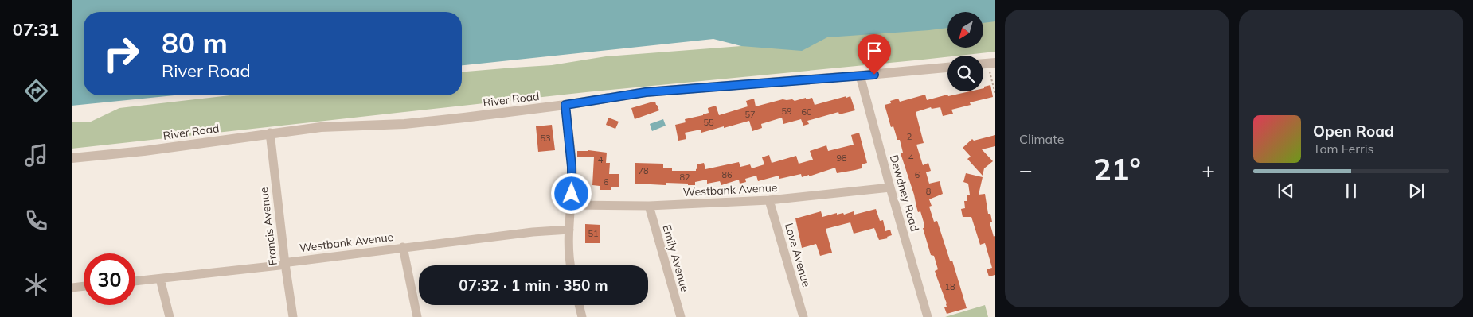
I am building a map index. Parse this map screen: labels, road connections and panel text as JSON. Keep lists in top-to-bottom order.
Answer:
{
  "streets": {
    "street": [
      "River Road",
      "Westbank Avenue",
      "Dewdney Road",
      "Francis Avenue",
      "Love Avenue",
      "Emily Avenue"
    ]
  },
  "crossings": [
    ["River Road", "Dewdney Road"],
    ["River Road", "Francis Avenue"],
    ["Westbank Avenue", "Dewdney Road"],
    ["Westbank Avenue", "Francis Avenue"],
    ["Westbank Avenue", "Love Avenue"],
    ["Westbank Avenue", "Emily Avenue"]
  ],
  "house_numbers": [
    "59",
    "60",
    "57",
    "55",
    "2",
    "53",
    "4",
    "98",
    "4",
    "78",
    "86",
    "6",
    "82",
    "6",
    "8",
    "51",
    "18"
  ],
  "north": "bottom left",
  "page": {
    "tabs": "07:31",
    "tile": "Climate",
    "turn": ["80 m", "River Road"],
    "song": ["Open Road", "Tom Ferris"],
    "heat": ["−", "21°", "+"],
    "limit": "30",
    "trip": "07:32 · 1 min · 350 m"
  }
}
